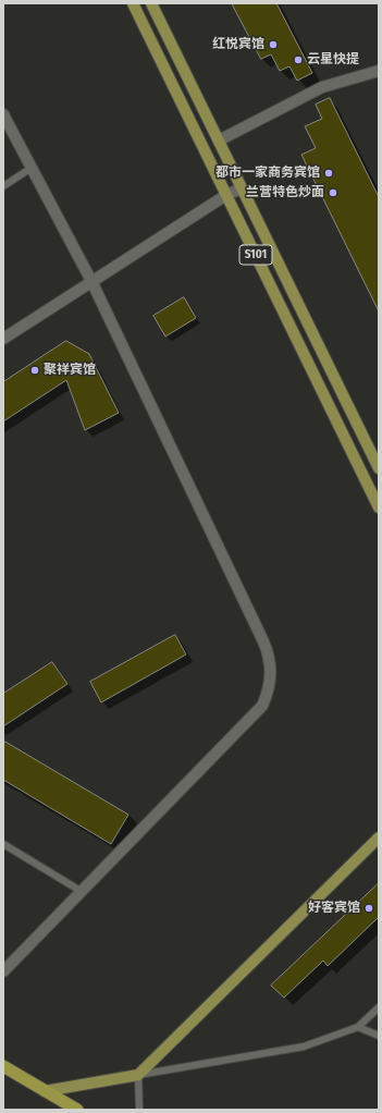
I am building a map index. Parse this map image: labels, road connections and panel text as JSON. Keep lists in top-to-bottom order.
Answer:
{
  "streets": {
    "main road": ["S101"]
  },
  "places": [
    "红悦宾馆",
    "云星快提",
    "都市一家商务宾馆",
    "兰营特色炒面",
    "聚祥宾馆",
    "好客宾馆"
  ]
}
